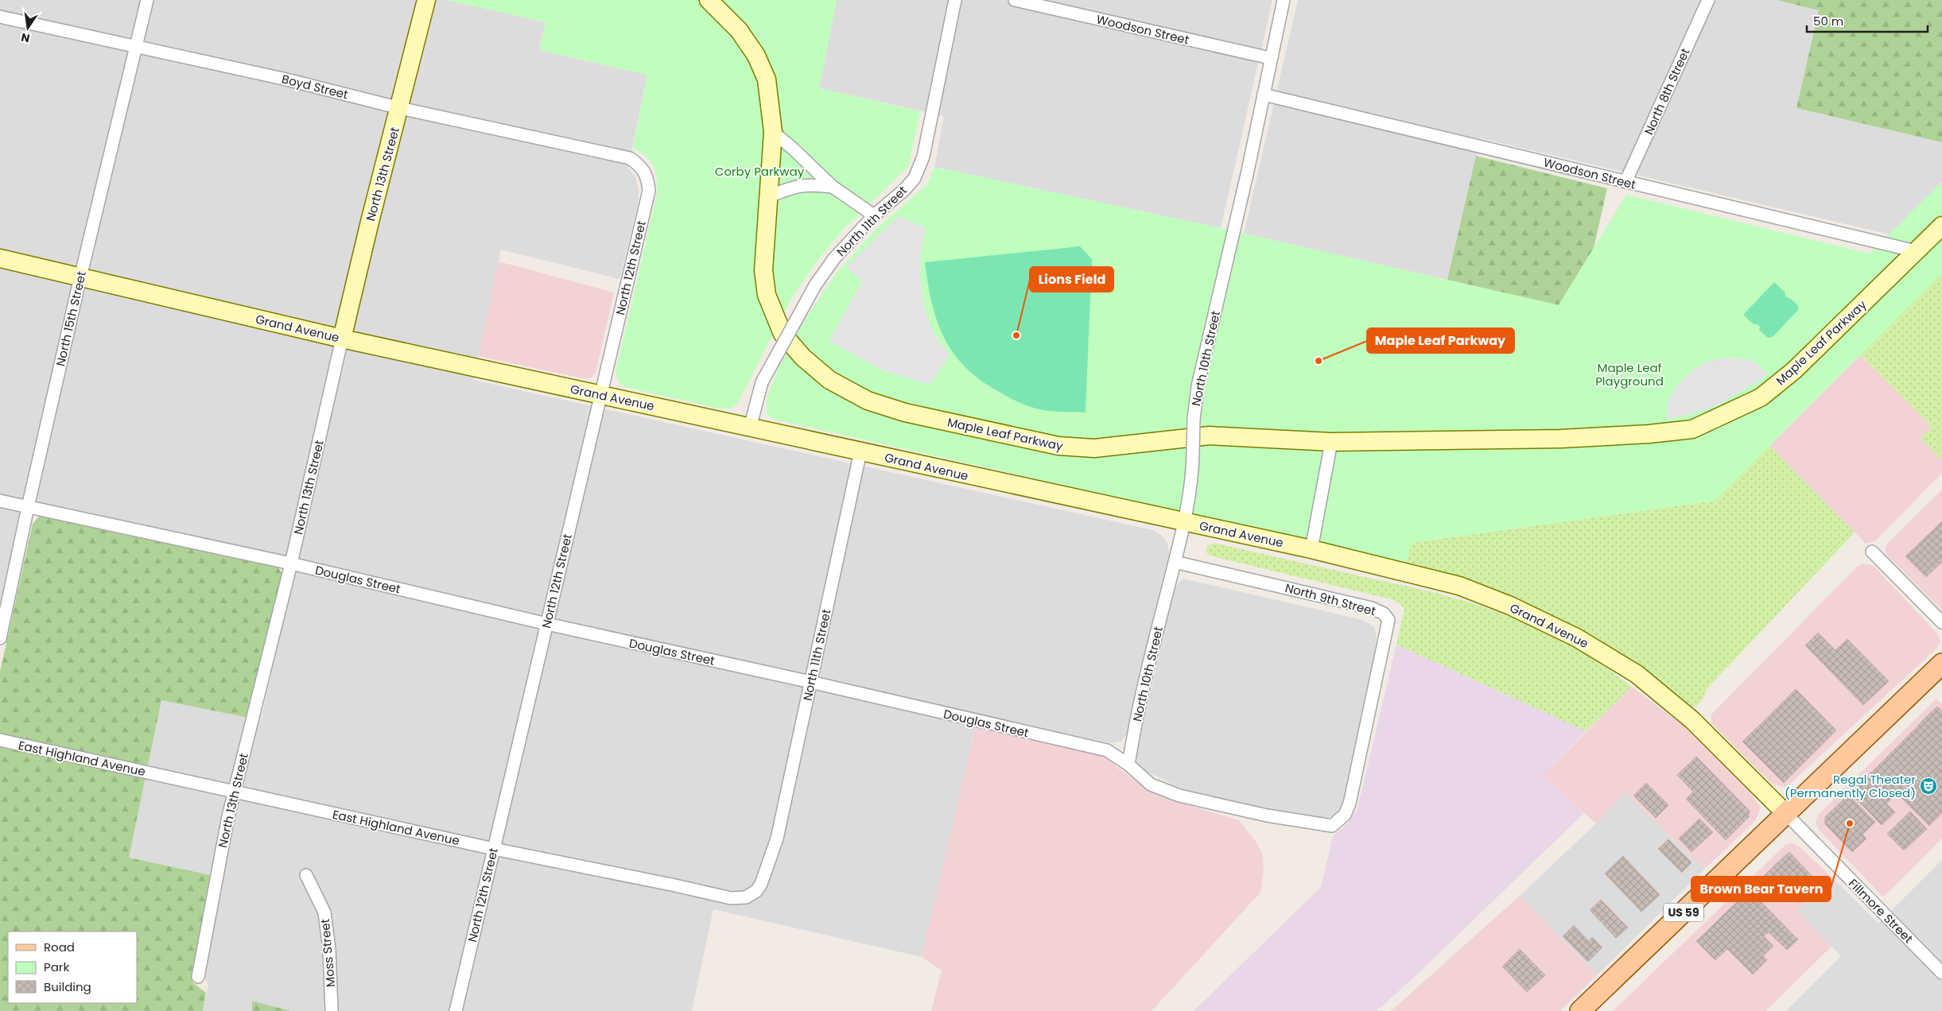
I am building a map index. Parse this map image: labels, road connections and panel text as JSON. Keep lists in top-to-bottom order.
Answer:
{
  "streets": {
    "main road": ["US 59"],
    "street": [
      "Woodson Street",
      "Boyd Street",
      "North 8th Street",
      "North 13th Street",
      "North 11th Street",
      "North 12th Street",
      "North 15th Street",
      "Grand Avenue",
      "Maple Leaf Parkway",
      "North 10th Street",
      "Douglas Street",
      "North 9th Street",
      "East Highland Avenue",
      "Fillmore Street",
      "Moss Street"
    ]
  },
  "crossings": [
    ["Woodson Street", "North 8th Street"],
    ["Woodson Street", "Maple Leaf Parkway"],
    ["Woodson Street", "North 10th Street"],
    ["Boyd Street", "North 13th Street"],
    ["Boyd Street", "North 12th Street"],
    ["Boyd Street", "North 15th Street"],
    ["North 13th Street", "Grand Avenue"],
    ["North 13th Street", "Douglas Street"],
    ["North 13th Street", "East Highland Avenue"],
    ["North 11th Street", "Grand Avenue"],
    ["North 11th Street", "Douglas Street"],
    ["North 11th Street", "East Highland Avenue"],
    ["North 12th Street", "Grand Avenue"],
    ["North 12th Street", "Douglas Street"],
    ["North 12th Street", "East Highland Avenue"],
    ["North 15th Street", "Grand Avenue"],
    ["North 15th Street", "Douglas Street"],
    ["Grand Avenue", "North 10th Street"],
    ["Grand Avenue", "Fillmore Street"],
    ["Grand Avenue", "US 59"],
    ["North 10th Street", "Douglas Street"],
    ["North 10th Street", "North 9th Street"],
    ["Douglas Street", "North 9th Street"],
    ["Fillmore Street", "US 59"]
  ],
  "parks": ["Corby Parkway", "Maple Leaf Playground"],
  "places": {
    "other": ["Lions Field", "Maple Leaf Parkway", "Brown Bear Tavern"],
    "theatre": ["Regal Theater (Permanently Closed)"]
  },
  "legend": ["Road", "Park", "Building"],
  "scale_bar": "50 m",
  "north": "bottom"
}
